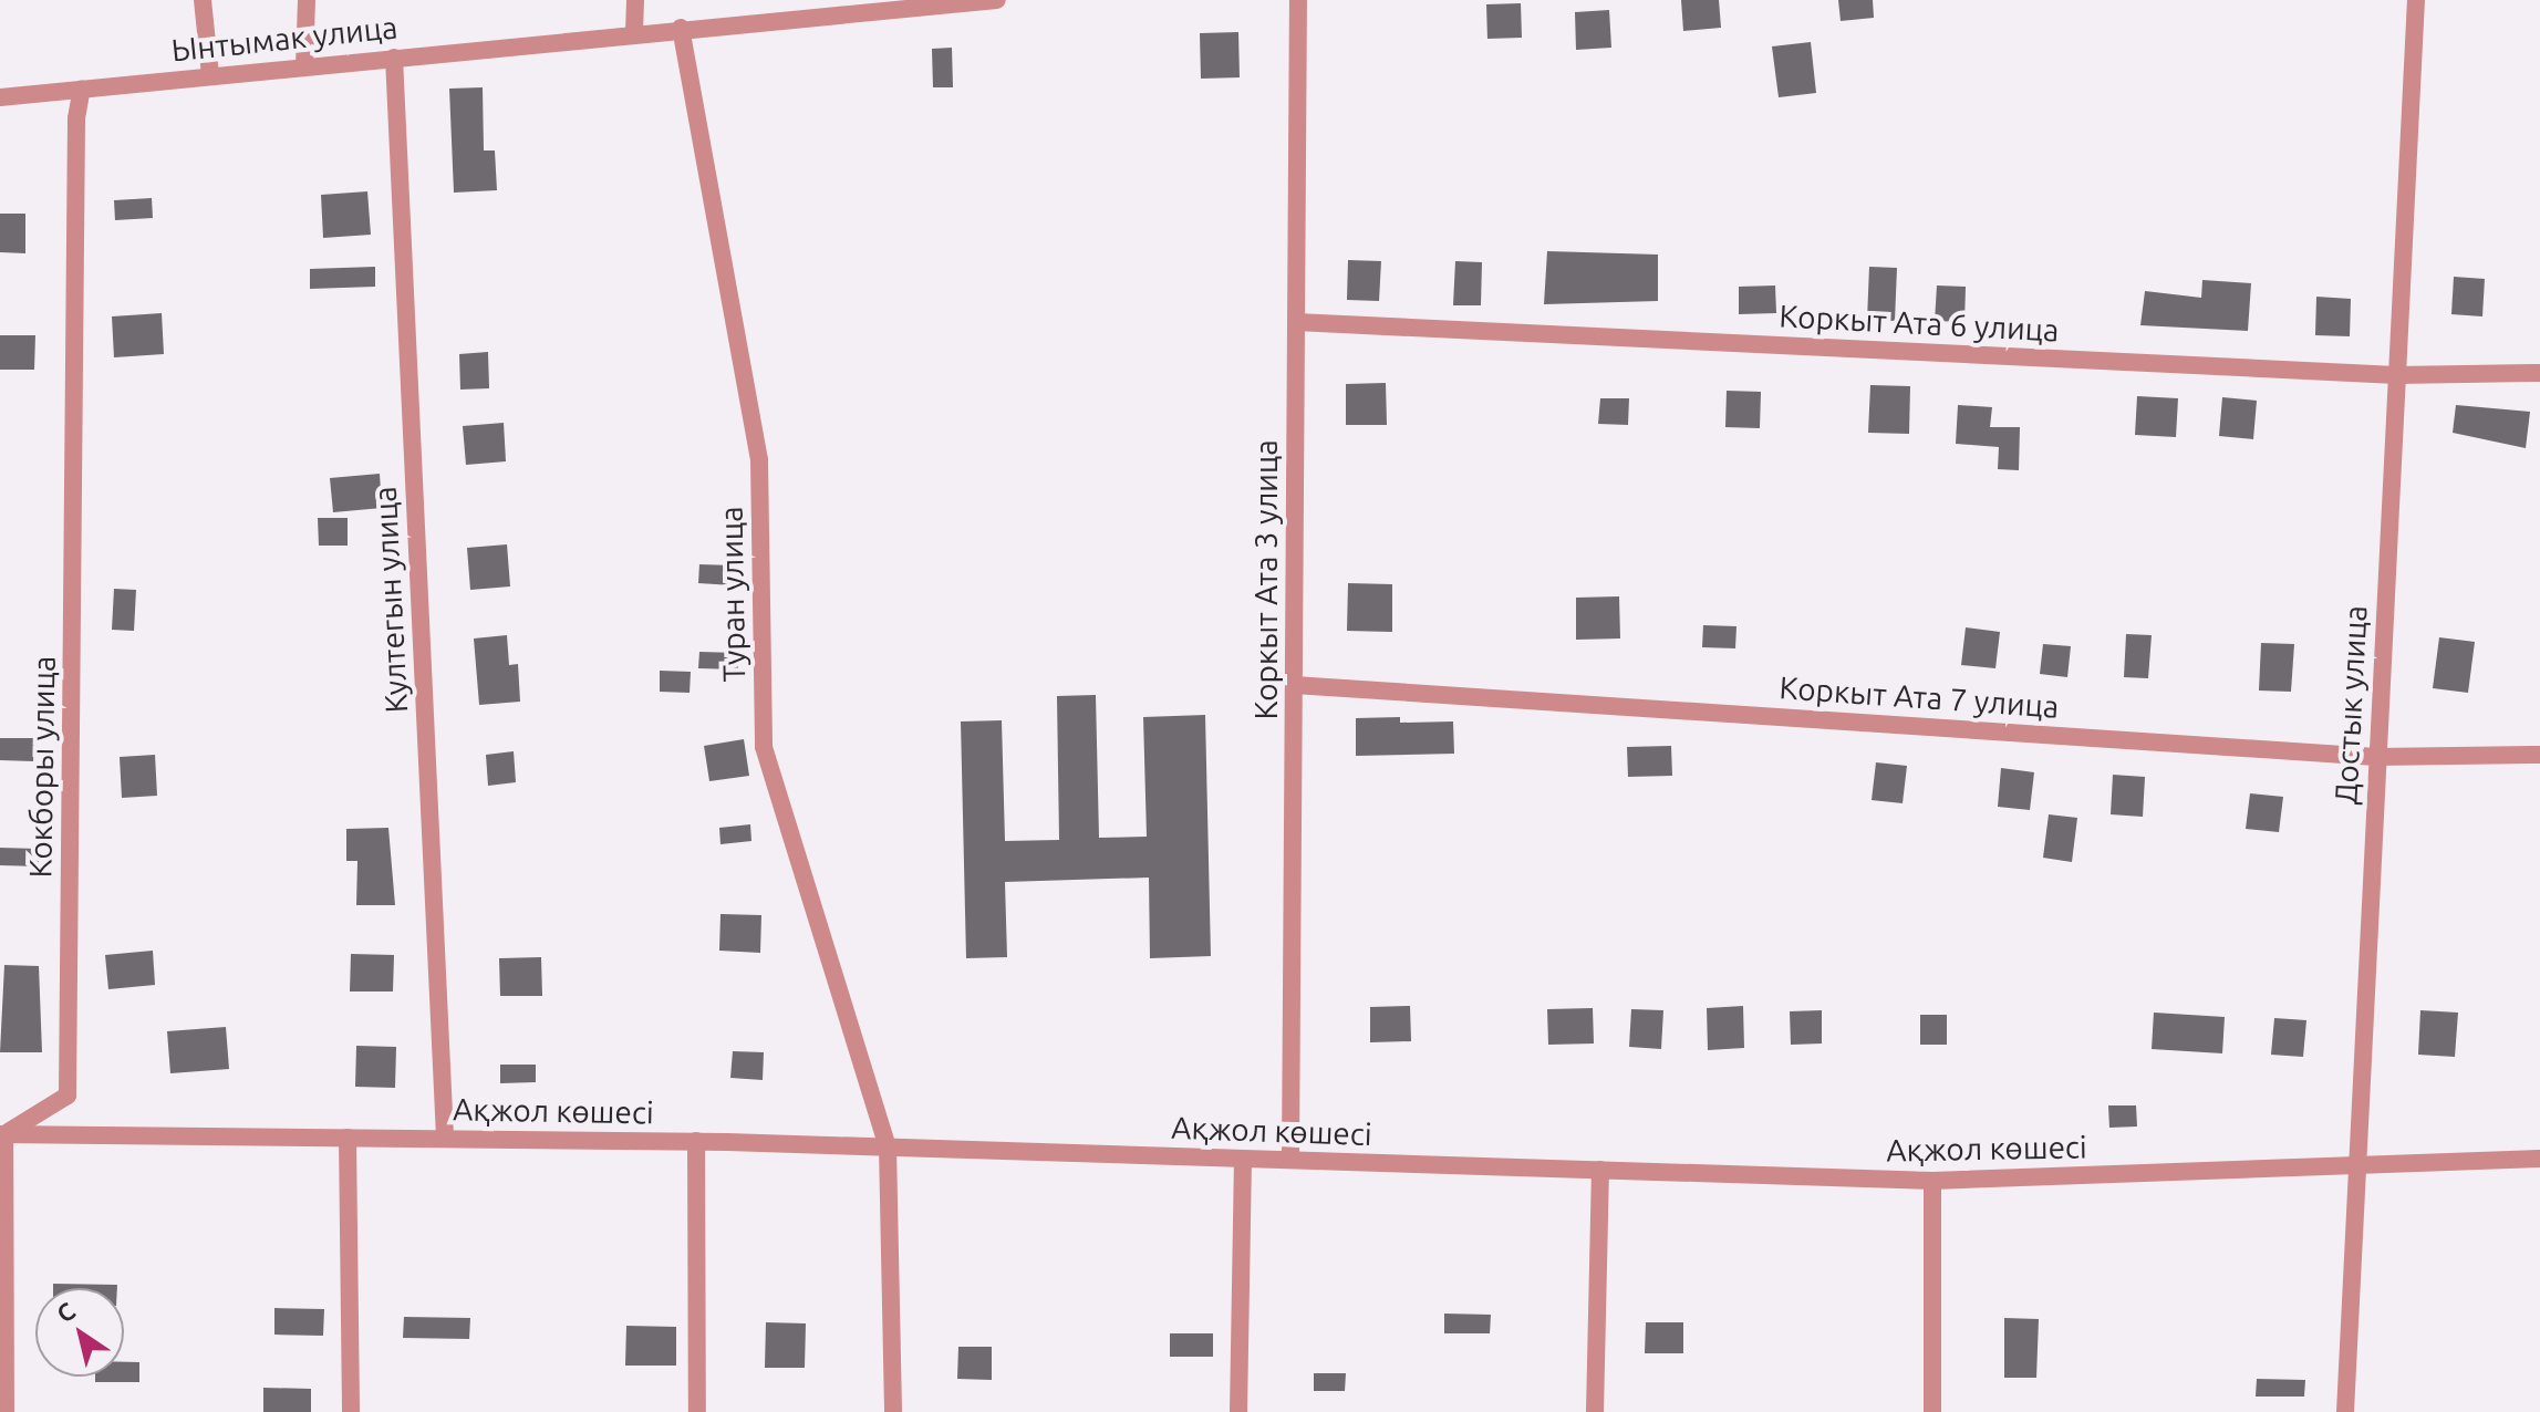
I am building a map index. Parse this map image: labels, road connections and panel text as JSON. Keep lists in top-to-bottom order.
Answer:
{
  "streets": {
    "street": [
      "Ынтымак улица",
      "Коркыт Ата 6 улица",
      "Коркыт Ата 3 улица",
      "Туран улица",
      "Култегын улица",
      "Коркыт Ата 7 улица",
      "Достык улица",
      "Кокборы улица",
      "Ақжол көшесі"
    ]
  },
  "crossings": [
    ["Ынтымак улица", "Туран улица"],
    ["Ынтымак улица", "Култегын улица"],
    ["Ынтымак улица", "Кокборы улица"],
    ["Коркыт Ата 6 улица", "Коркыт Ата 3 улица"],
    ["Коркыт Ата 6 улица", "Достык улица"],
    ["Коркыт Ата 3 улица", "Коркыт Ата 7 улица"],
    ["Коркыт Ата 3 улица", "Ақжол көшесі"],
    ["Туран улица", "Ақжол көшесі"],
    ["Култегын улица", "Ақжол көшесі"],
    ["Коркыт Ата 7 улица", "Достык улица"],
    ["Достык улица", "Ақжол көшесі"],
    ["Кокборы улица", "Ақжол көшесі"]
  ],
  "north": "top left"
}
